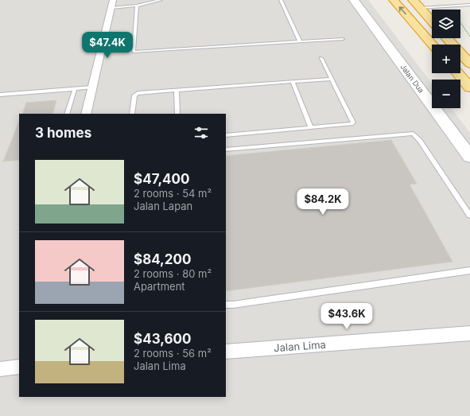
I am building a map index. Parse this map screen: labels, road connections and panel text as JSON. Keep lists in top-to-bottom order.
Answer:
{
  "streets": {
    "main road": ["Jalan Dua"],
    "street": ["Jalan Lima"]
  },
  "page": {
    "map_buttons": ["+", "−"],
    "price": ["$47.4K", "$84.2K", "$43.6K"],
    "heading": "3 homes",
    "list": [
      {
        "name": "$47,400",
        "note": "2 rooms · 54 m² · Jalan Lapan"
      },
      {
        "name": "$84,200",
        "note": "2 rooms · 80 m² · Apartment"
      },
      {
        "name": "$43,600",
        "note": "2 rooms · 56 m² · Jalan Lima"
      }
    ]
  }
}
